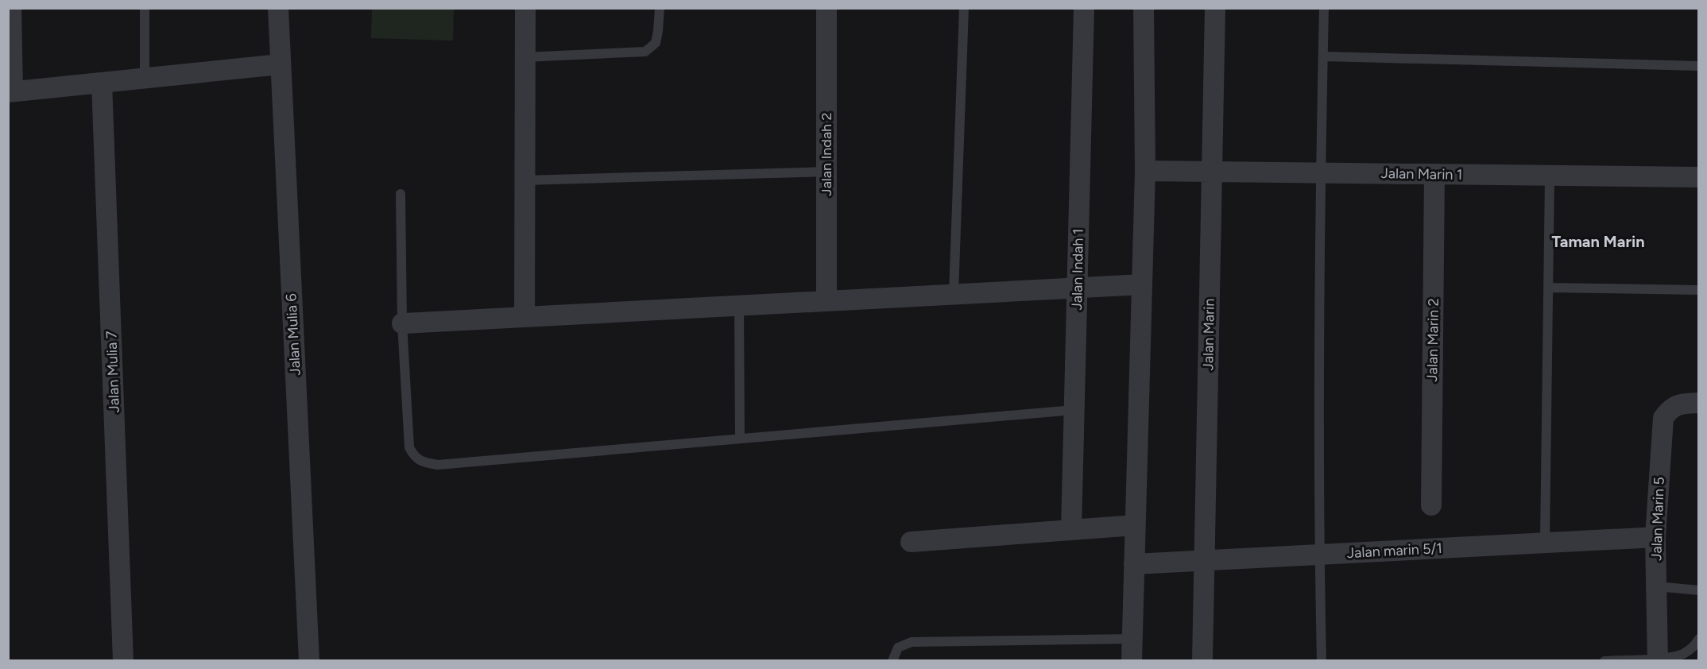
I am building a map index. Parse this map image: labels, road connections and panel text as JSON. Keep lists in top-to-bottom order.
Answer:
{
  "streets": {
    "street": [
      "Jalan Indah 2",
      "Jalan Marin 1",
      "Jalan Indah 1",
      "Jalan Mulia 6",
      "Jalan Marin",
      "Jalan Marin 2",
      "Jalan Mulia 7",
      "Jalan Marin 5",
      "Jalan marin 5/1"
    ]
  },
  "crossings": [
    ["Jalan Marin 1", "Jalan Marin"],
    ["Jalan Marin 1", "Jalan Marin 2"],
    ["Jalan Marin", "Jalan marin 5/1"],
    ["Jalan Marin 5", "Jalan marin 5/1"]
  ],
  "districts": ["Taman Marin"]
}
